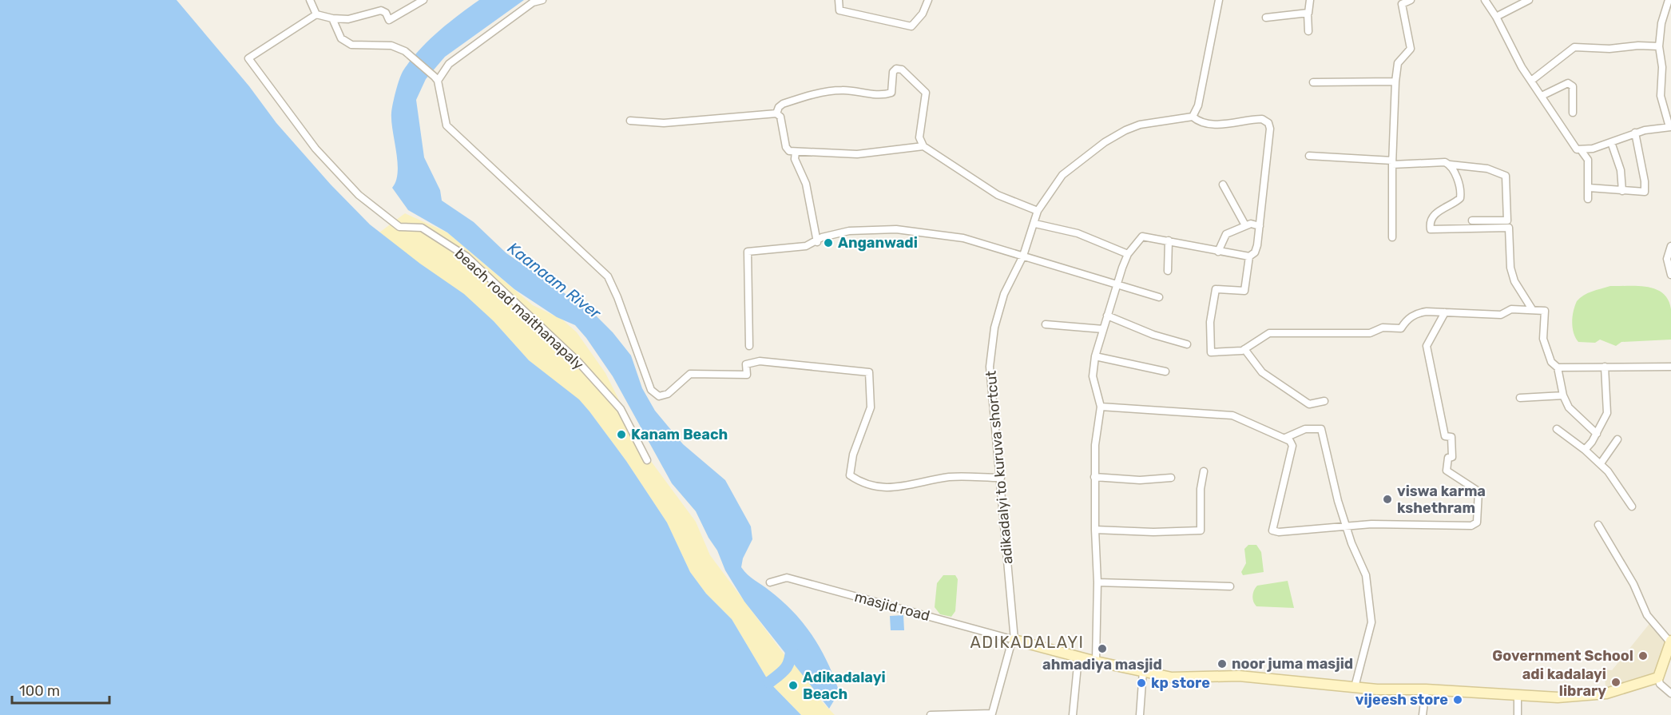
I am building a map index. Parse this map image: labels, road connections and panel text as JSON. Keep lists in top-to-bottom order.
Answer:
{
  "streets": {
    "street": ["beach road maithanapaly", "adikadalyi to kuruva shortcut", "masjid road"]
  },
  "crossings": [
    ["adikadalyi to kuruva shortcut", "masjid road"]
  ],
  "districts": ["ADIKADALAYI"],
  "water": ["Kaanaam River"],
  "places": [
    "Anganwadi",
    "Kanam Beach",
    "viswa karma kshethram",
    "ahmadiya masjid",
    "Government School",
    "noor juma masjid",
    "adi kadalayi library",
    "kp store",
    "Adikadalayi Beach",
    "vijeesh store"
  ],
  "scale_bar": "100 m"
}
